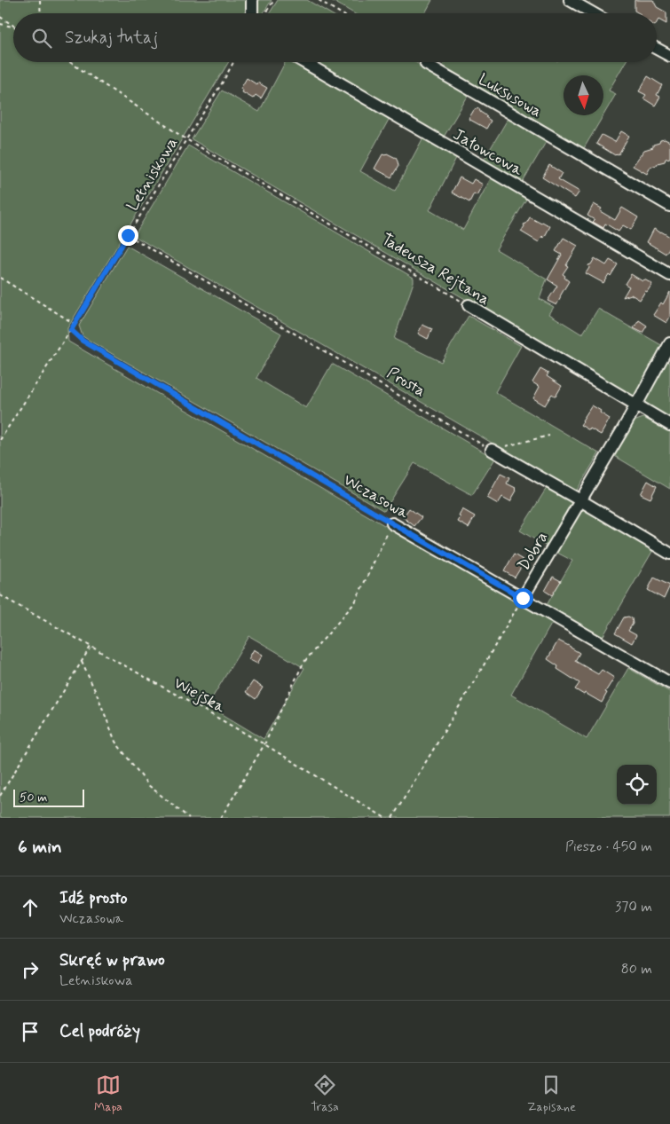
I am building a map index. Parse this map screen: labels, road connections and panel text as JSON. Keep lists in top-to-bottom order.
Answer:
{
  "streets": {
    "street": [
      "Luksusowa",
      "Jałowcowa",
      "Tadeusza Rejtana",
      "Wczasowa",
      "Dobra"
    ],
    "path": ["Letniskowa", "Prosta", "Wiejska"]
  },
  "crossings": [
    ["Letniskowa", "Tadeusza Rejtana"],
    ["Letniskowa", "Prosta"],
    ["Letniskowa", "Wczasowa"],
    ["Tadeusza Rejtana", "Dobra"],
    ["Wczasowa", "Dobra"]
  ],
  "scale_bar": "50 m",
  "north": "bottom",
  "page": {
    "search": "Szukaj tutaj",
    "scale": "50 m",
    "heading": ["6 min", "Pieszo · 450 m"],
    "list": [
      ["Idź prosto", "Wczasowa", "370 m"],
      ["Skręć w prawo", "Letniskowa", "80 m"],
      "Cel podróży"
    ],
    "nav": ["Mapa", "Trasa", "Zapisane"]
  }
}
